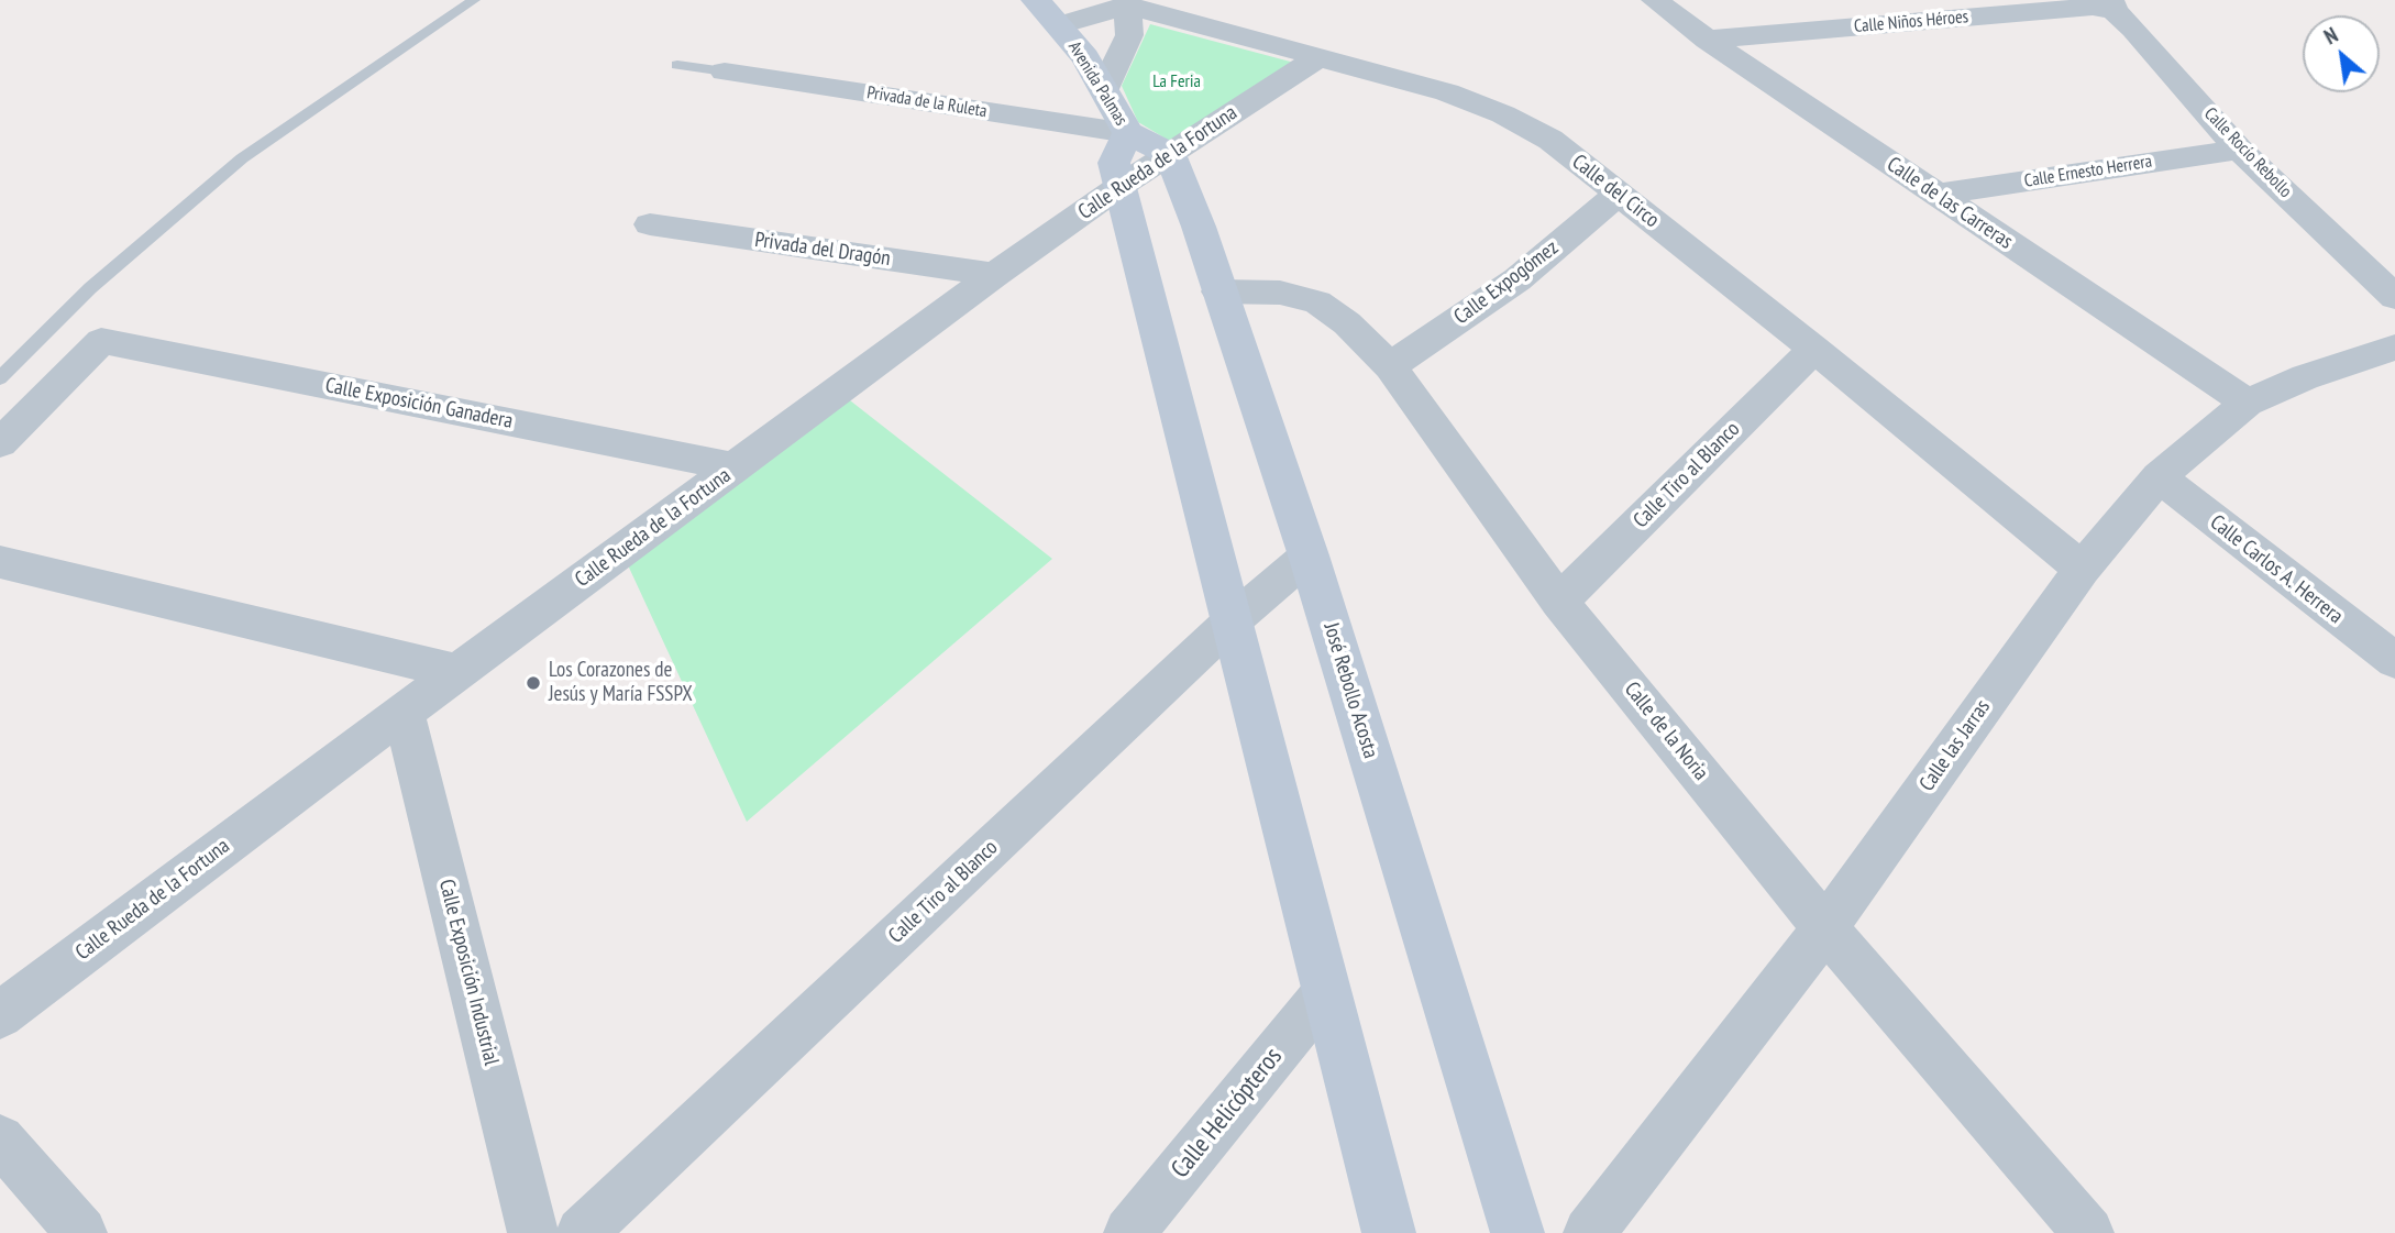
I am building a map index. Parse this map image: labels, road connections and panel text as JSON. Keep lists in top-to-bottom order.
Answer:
{
  "streets": {
    "main road": ["Avenida Palmas", "José Rebollo Acosta"],
    "street": [
      "Calle Niños Héroes",
      "Privada de la Ruleta",
      "Calle Rocío Rebollo",
      "Calle Rueda de la Fortuna",
      "Calle Ernesto Herrera",
      "Calle del Circo",
      "Calle de las Carreras",
      "Privada del Dragón",
      "Calle Expogómez",
      "Calle Exposición Ganadera",
      "Calle Tiro al Blanco",
      "Calle Carlos A. Herrera",
      "Calle de la Noria",
      "Calle las Jarras",
      "Calle Exposición Industrial",
      "Calle Helicópteros"
    ]
  },
  "crossings": [
    ["Calle Niños Héroes", "Calle Rocío Rebollo"],
    ["Calle Niños Héroes", "Calle de las Carreras"],
    ["Avenida Palmas", "Privada de la Ruleta"],
    ["Avenida Palmas", "Calle Rueda de la Fortuna"],
    ["Avenida Palmas", "José Rebollo Acosta"],
    ["Calle Rocío Rebollo", "Calle Ernesto Herrera"],
    ["Calle Rueda de la Fortuna", "Calle del Circo"],
    ["Calle Rueda de la Fortuna", "Privada del Dragón"],
    ["Calle Rueda de la Fortuna", "Calle Exposición Ganadera"],
    ["Calle Rueda de la Fortuna", "José Rebollo Acosta"],
    ["Calle Rueda de la Fortuna", "Calle Exposición Industrial"],
    ["Calle Ernesto Herrera", "Calle de las Carreras"],
    ["Calle del Circo", "Calle Expogómez"],
    ["Calle del Circo", "Calle Tiro al Blanco"],
    ["Calle del Circo", "Calle las Jarras"],
    ["Calle de las Carreras", "Calle las Jarras"],
    ["Calle Expogómez", "Calle de la Noria"],
    ["Calle Tiro al Blanco", "José Rebollo Acosta"],
    ["Calle Tiro al Blanco", "Calle de la Noria"],
    ["Calle Carlos A. Herrera", "Calle las Jarras"],
    ["José Rebollo Acosta", "Calle de la Noria"],
    ["Calle de la Noria", "Calle las Jarras"]
  ],
  "parks": ["La Feria"],
  "places": ["Los Corazones de Jesús y María FSSPX"],
  "north": "top left"
}
